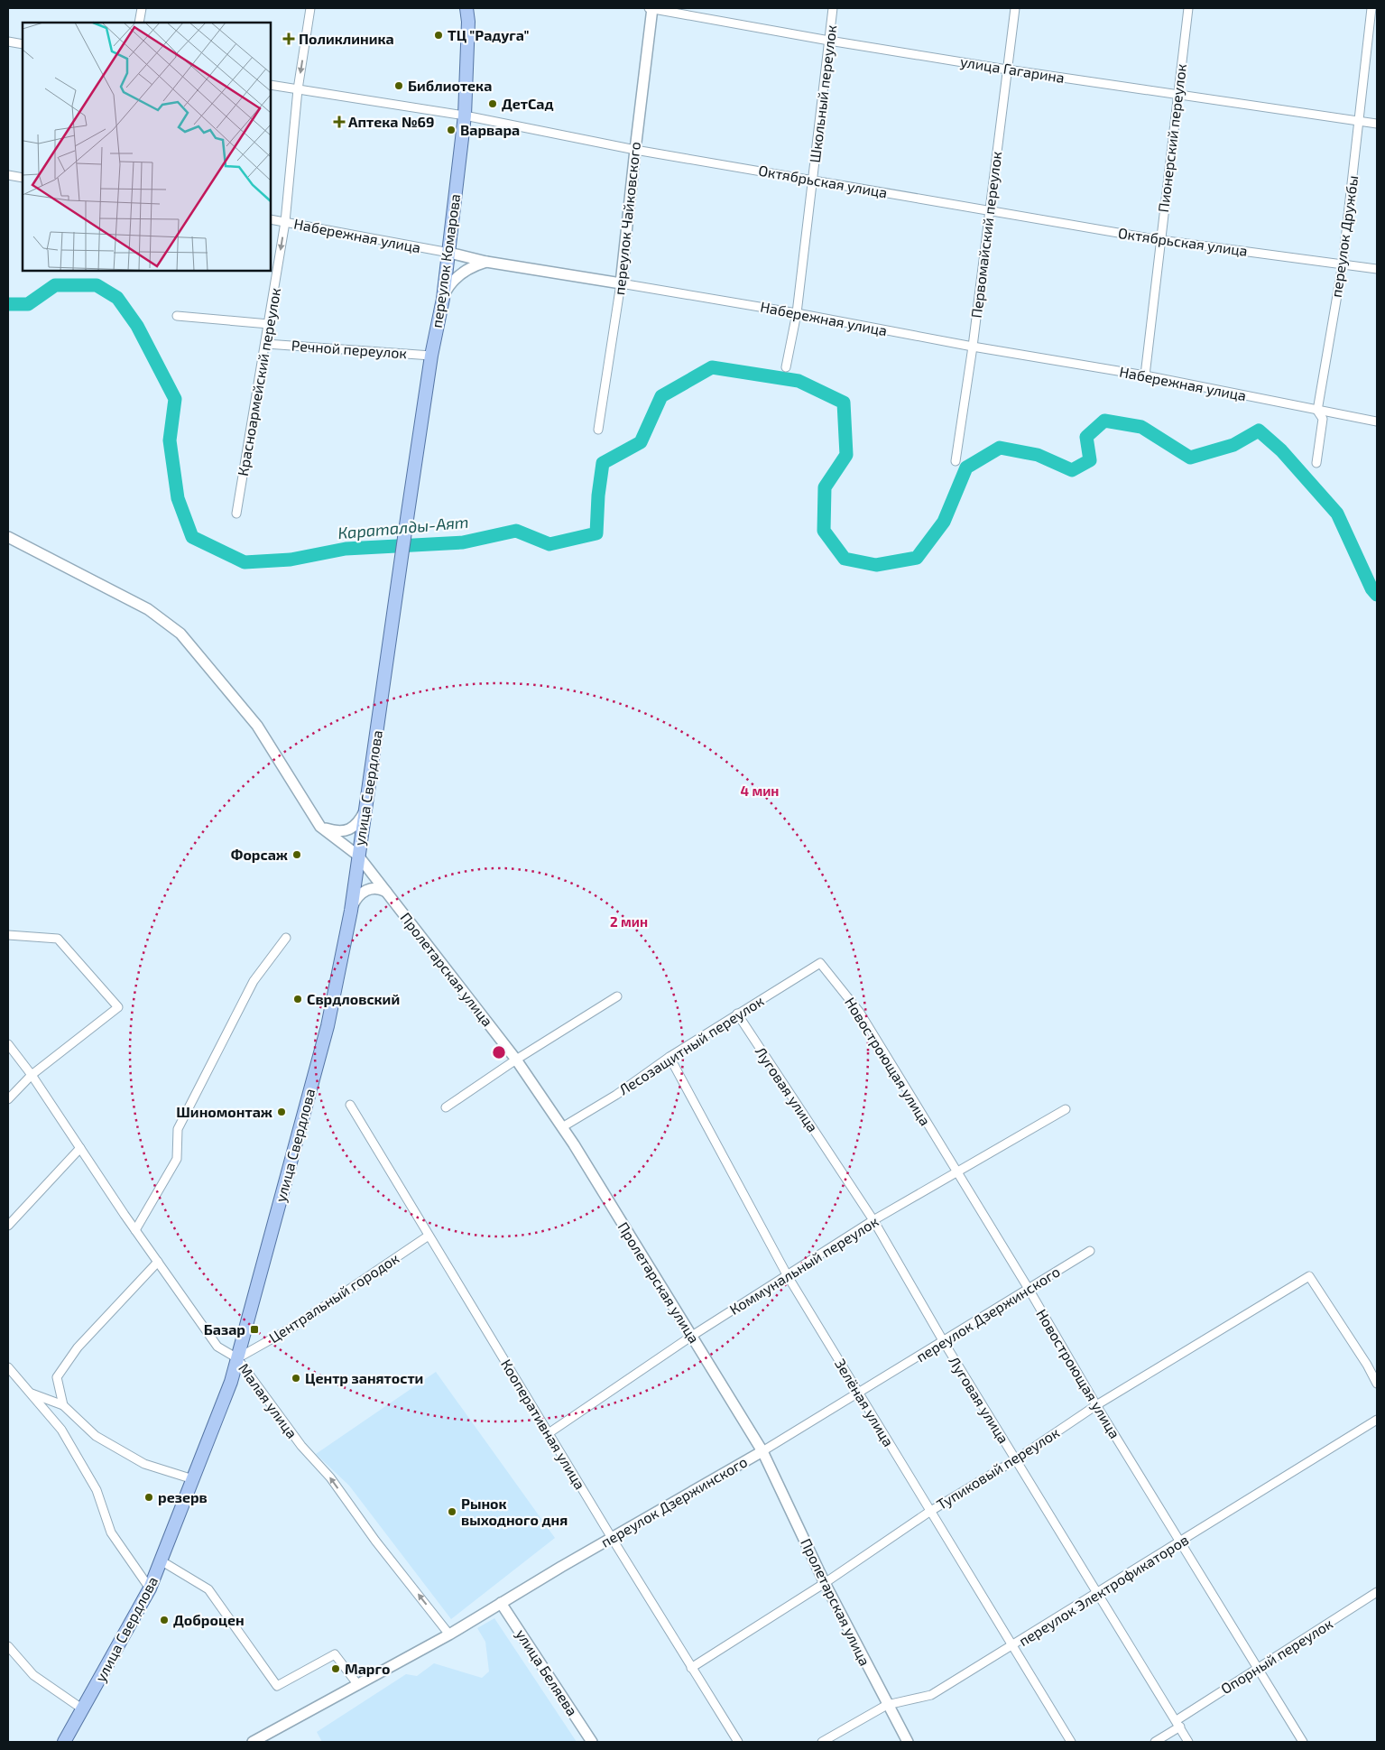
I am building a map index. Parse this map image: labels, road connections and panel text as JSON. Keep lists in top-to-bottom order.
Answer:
{
  "streets": {
    "main road": ["переулок Комарова", "улица Свердлова"],
    "street": [
      "улица Гагарина",
      "Школьный переулок",
      "Пионерский переулок",
      "Октябрьская улица",
      "переулок Чайковского",
      "Первомайский переулок",
      "Набережная улица",
      "переулок Дружбы",
      "Речной переулок",
      "Красноармейский переулок",
      "Пролетарская улица",
      "Лесозащитный переулок",
      "Новостроющая улица",
      "Луговая улица",
      "Коммунальный переулок",
      "Центральный городок",
      "переулок Дзержинского",
      "Малая улица",
      "Зелёная улица",
      "Кооперативная улица",
      "Тупиковый переулок",
      "переулок Электрофикаторов",
      "Опорный переулок",
      "улица Беляева"
    ]
  },
  "crossings": [
    ["улица Гагарина", "Школьный переулок"],
    ["улица Гагарина", "Пионерский переулок"],
    ["улица Гагарина", "переулок Чайковского"],
    ["улица Гагарина", "Первомайский переулок"],
    ["улица Гагарина", "переулок Дружбы"],
    ["Школьный переулок", "Октябрьская улица"],
    ["Школьный переулок", "Набережная улица"],
    ["Пионерский переулок", "Октябрьская улица"],
    ["Пионерский переулок", "Набережная улица"],
    ["Октябрьская улица", "переулок Чайковского"],
    ["Октябрьская улица", "Первомайский переулок"],
    ["Октябрьская улица", "переулок Дружбы"],
    ["Октябрьская улица", "переулок Комарова"],
    ["Октябрьская улица", "Красноармейский переулок"],
    ["переулок Чайковского", "Набережная улица"],
    ["Первомайский переулок", "Набережная улица"],
    ["Набережная улица", "переулок Дружбы"],
    ["Набережная улица", "переулок Комарова"],
    ["Набережная улица", "Красноармейский переулок"],
    ["переулок Комарова", "Речной переулок"],
    ["переулок Комарова", "улица Свердлова"],
    ["Речной переулок", "Красноармейский переулок"],
    ["улица Свердлова", "Пролетарская улица"],
    ["улица Свердлова", "Центральный городок"],
    ["улица Свердлова", "Малая улица"],
    ["Пролетарская улица", "Лесозащитный переулок"],
    ["Пролетарская улица", "Коммунальный переулок"],
    ["Пролетарская улица", "переулок Дзержинского"],
    ["Пролетарская улица", "Тупиковый переулок"],
    ["Пролетарская улица", "переулок Электрофикаторов"],
    ["Лесозащитный переулок", "Новостроющая улица"],
    ["Лесозащитный переулок", "Луговая улица"],
    ["Лесозащитный переулок", "Зелёная улица"],
    ["Новостроющая улица", "Коммунальный переулок"],
    ["Новостроющая улица", "переулок Дзержинского"],
    ["Новостроющая улица", "Тупиковый переулок"],
    ["Новостроющая улица", "переулок Электрофикаторов"],
    ["Новостроющая улица", "Опорный переулок"],
    ["Луговая улица", "Коммунальный переулок"],
    ["Луговая улица", "переулок Дзержинского"],
    ["Луговая улица", "Тупиковый переулок"],
    ["Луговая улица", "переулок Электрофикаторов"],
    ["Луговая улица", "Опорный переулок"],
    ["Коммунальный переулок", "Зелёная улица"],
    ["Коммунальный переулок", "Кооперативная улица"],
    ["Центральный городок", "Малая улица"],
    ["Центральный городок", "Кооперативная улица"],
    ["переулок Дзержинского", "Малая улица"],
    ["переулок Дзержинского", "Зелёная улица"],
    ["переулок Дзержинского", "Кооперативная улица"],
    ["переулок Дзержинского", "улица Беляева"],
    ["Зелёная улица", "Тупиковый переулок"],
    ["Зелёная улица", "переулок Электрофикаторов"],
    ["Кооперативная улица", "Тупиковый переулок"]
  ],
  "one_way": ["Красноармейский переулок", "Малая улица"],
  "water": ["Караталды-Аят"],
  "places": {
    "other": [
      "ТЦ \"Радуга\"",
      "Библиотека",
      "ДетСад",
      "Варвара",
      "Форсаж",
      "Сврдловский",
      "Шиномонтаж",
      "Центр занятости",
      "резерв",
      "Рынок выходного дня",
      "Доброцен",
      "Марго"
    ],
    "health": ["Поликлиника", "Аптека №69"],
    "transit": ["Базар"]
  },
  "rings": ["4 мин", "2 мин"]
}
